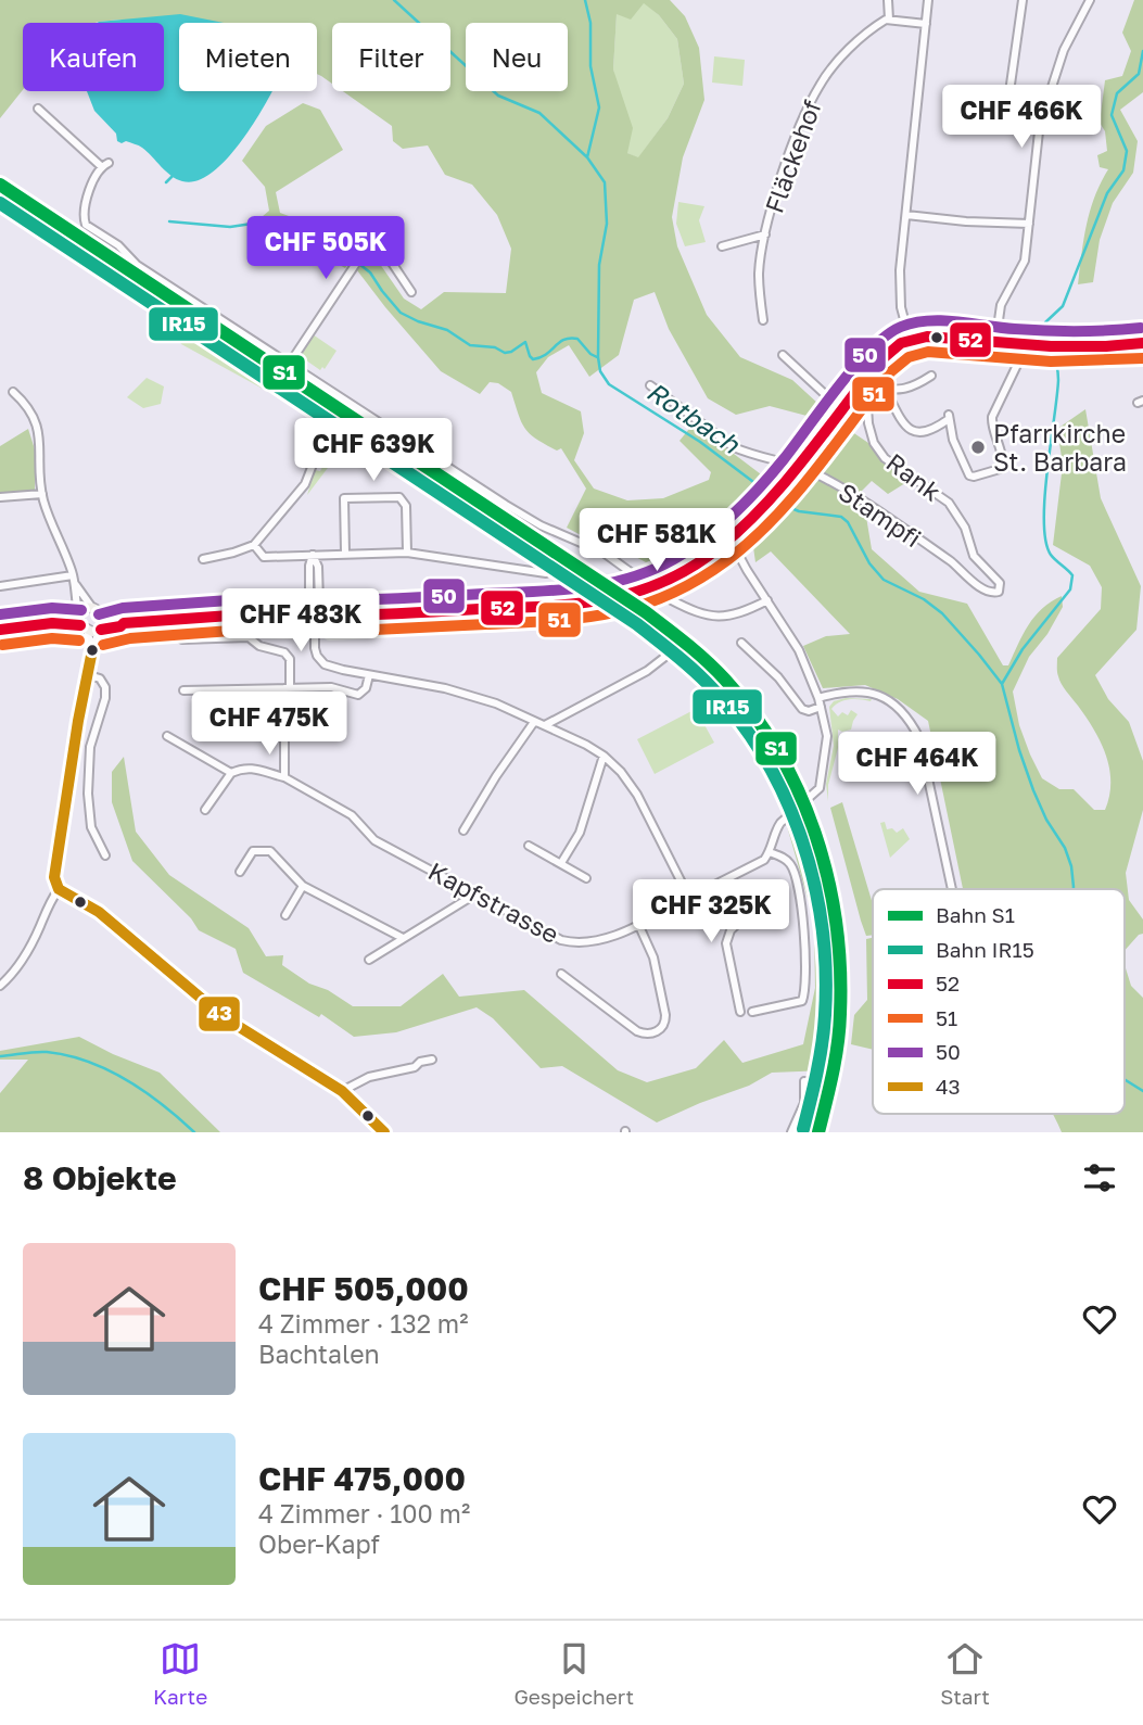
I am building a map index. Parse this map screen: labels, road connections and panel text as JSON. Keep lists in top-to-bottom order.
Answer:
{
  "streets": {
    "street": [
      "Fläckehof",
      "Rank",
      "Stampfi",
      "Kapfstrasse"
    ]
  },
  "crossings": [
    ["Rank", "Stampfi"]
  ],
  "water": ["Rotbach"],
  "places": ["Pfarrkirche St. Barbara"],
  "lines": [
    "rail line S1",
    "rail line IR15",
    "transit line 50",
    "transit line 52",
    "transit line 51",
    "transit line 43"
  ],
  "legend": [
    "Bahn S1",
    "Bahn IR15",
    "52",
    "51",
    "50",
    "43"
  ],
  "page": {
    "chip": [
      "Kaufen",
      "Mieten",
      "Filter",
      "Neu"
    ],
    "price": [
      "CHF 466K",
      "CHF 505K",
      "CHF 639K",
      "CHF 581K",
      "CHF 483K",
      "CHF 475K",
      "CHF 464K",
      "CHF 325K"
    ],
    "heading": "8 Objekte",
    "list": [
      {
        "name": "CHF 505,000",
        "note": "4 Zimmer · 132 m² · Bachtalen"
      },
      {
        "name": "CHF 475,000",
        "note": "4 Zimmer · 100 m² · Ober-Kapf"
      }
    ],
    "tabs": ["Karte", "Gespeichert", "Start"]
  }
}
